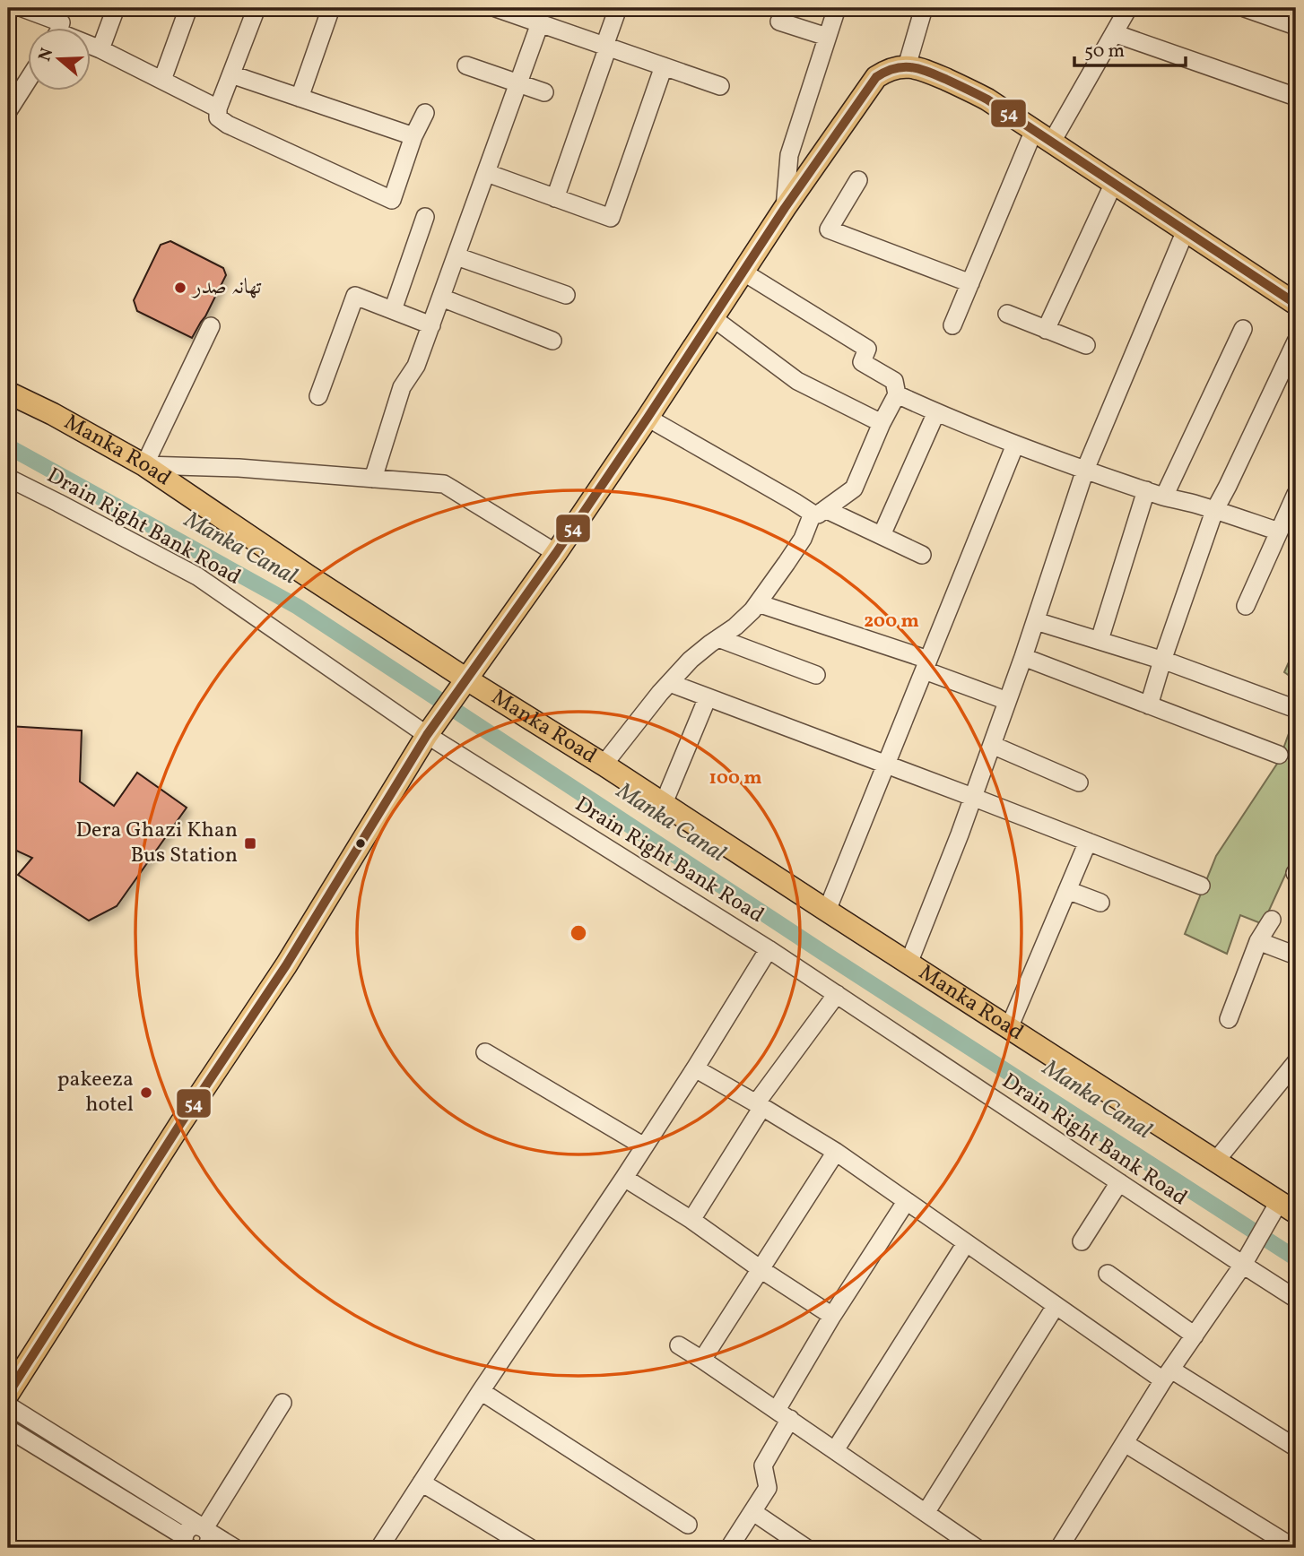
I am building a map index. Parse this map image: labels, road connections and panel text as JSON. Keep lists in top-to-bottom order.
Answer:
{
  "streets": {
    "main road": ["Manka Road"],
    "street": ["Drain Right Bank Road"]
  },
  "water": ["Manka Canal"],
  "places": {
    "other": ["تھانہ صدر", "pakeeza hotel"],
    "transit": ["Dera Ghazi Khan Bus Station"]
  },
  "lines": ["transit line 54"],
  "scale_bar": "50 m",
  "north": "left",
  "rings": ["200 m", "100 m"]
}
